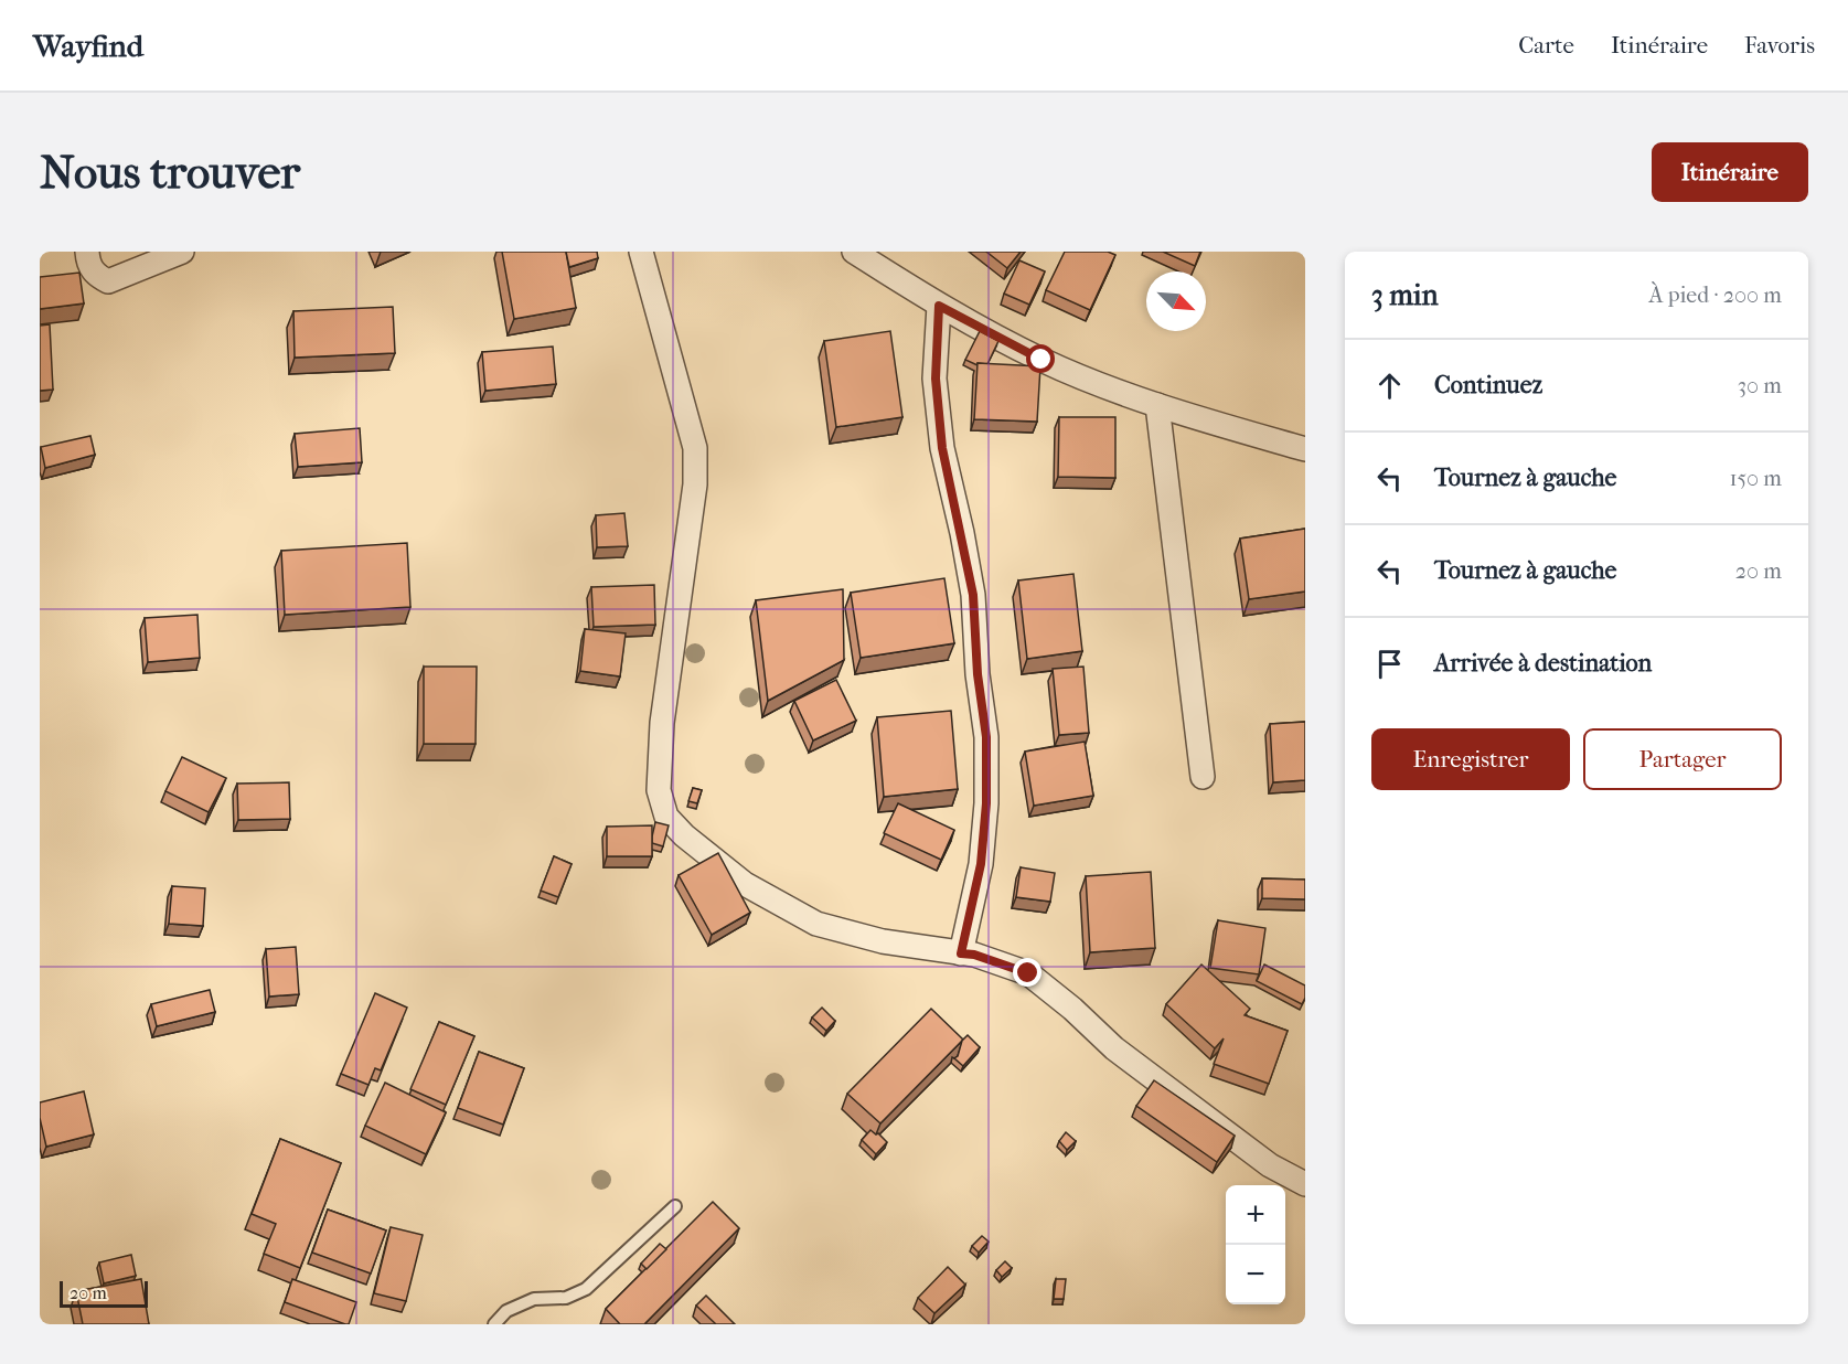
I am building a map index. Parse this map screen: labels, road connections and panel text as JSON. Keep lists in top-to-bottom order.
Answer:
{
  "scale_bar": "20 m",
  "north": "bottom right",
  "page": {
    "header": "Wayfind",
    "nav": ["Carte", "Itinéraire", "Favoris"],
    "buttons": [
      "Itinéraire",
      ["Enregistrer", "Partager"]
    ],
    "title": "Nous trouver",
    "heading": ["3 min", "À pied · 200 m"],
    "list": [
      ["Continuez", "30 m"],
      ["Tournez à gauche", "150 m"],
      ["Tournez à gauche", "20 m"],
      "Arrivée à destination"
    ],
    "map_buttons": ["+", "−"],
    "scale": "20 m"
  }
}
